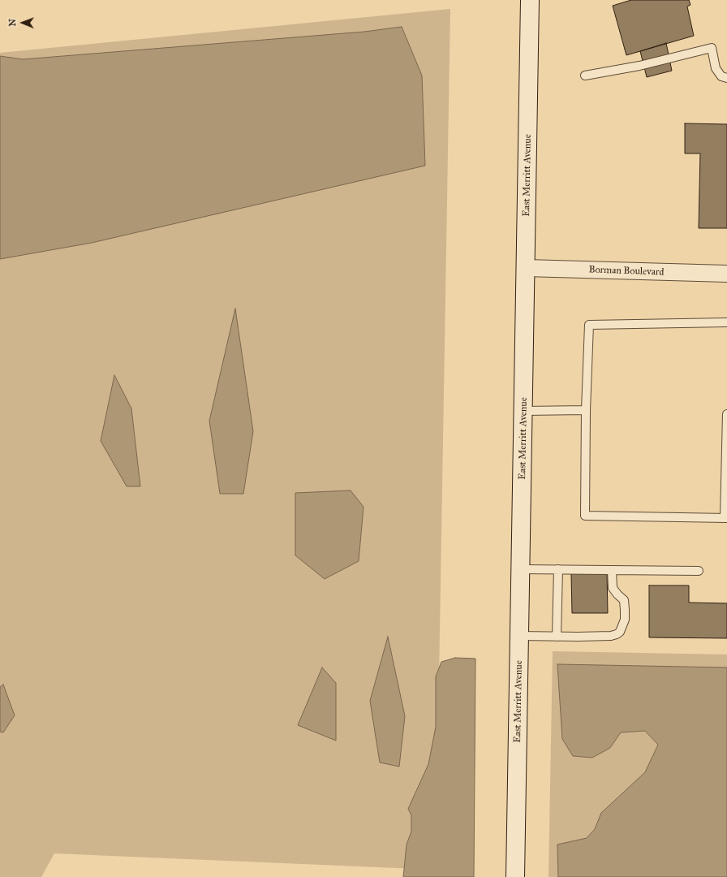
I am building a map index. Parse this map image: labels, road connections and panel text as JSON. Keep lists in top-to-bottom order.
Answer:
{
  "streets": {
    "street": ["East Merritt Avenue", "Borman Boulevard"]
  },
  "crossings": [
    ["East Merritt Avenue", "Borman Boulevard"]
  ],
  "north": "left"
}
